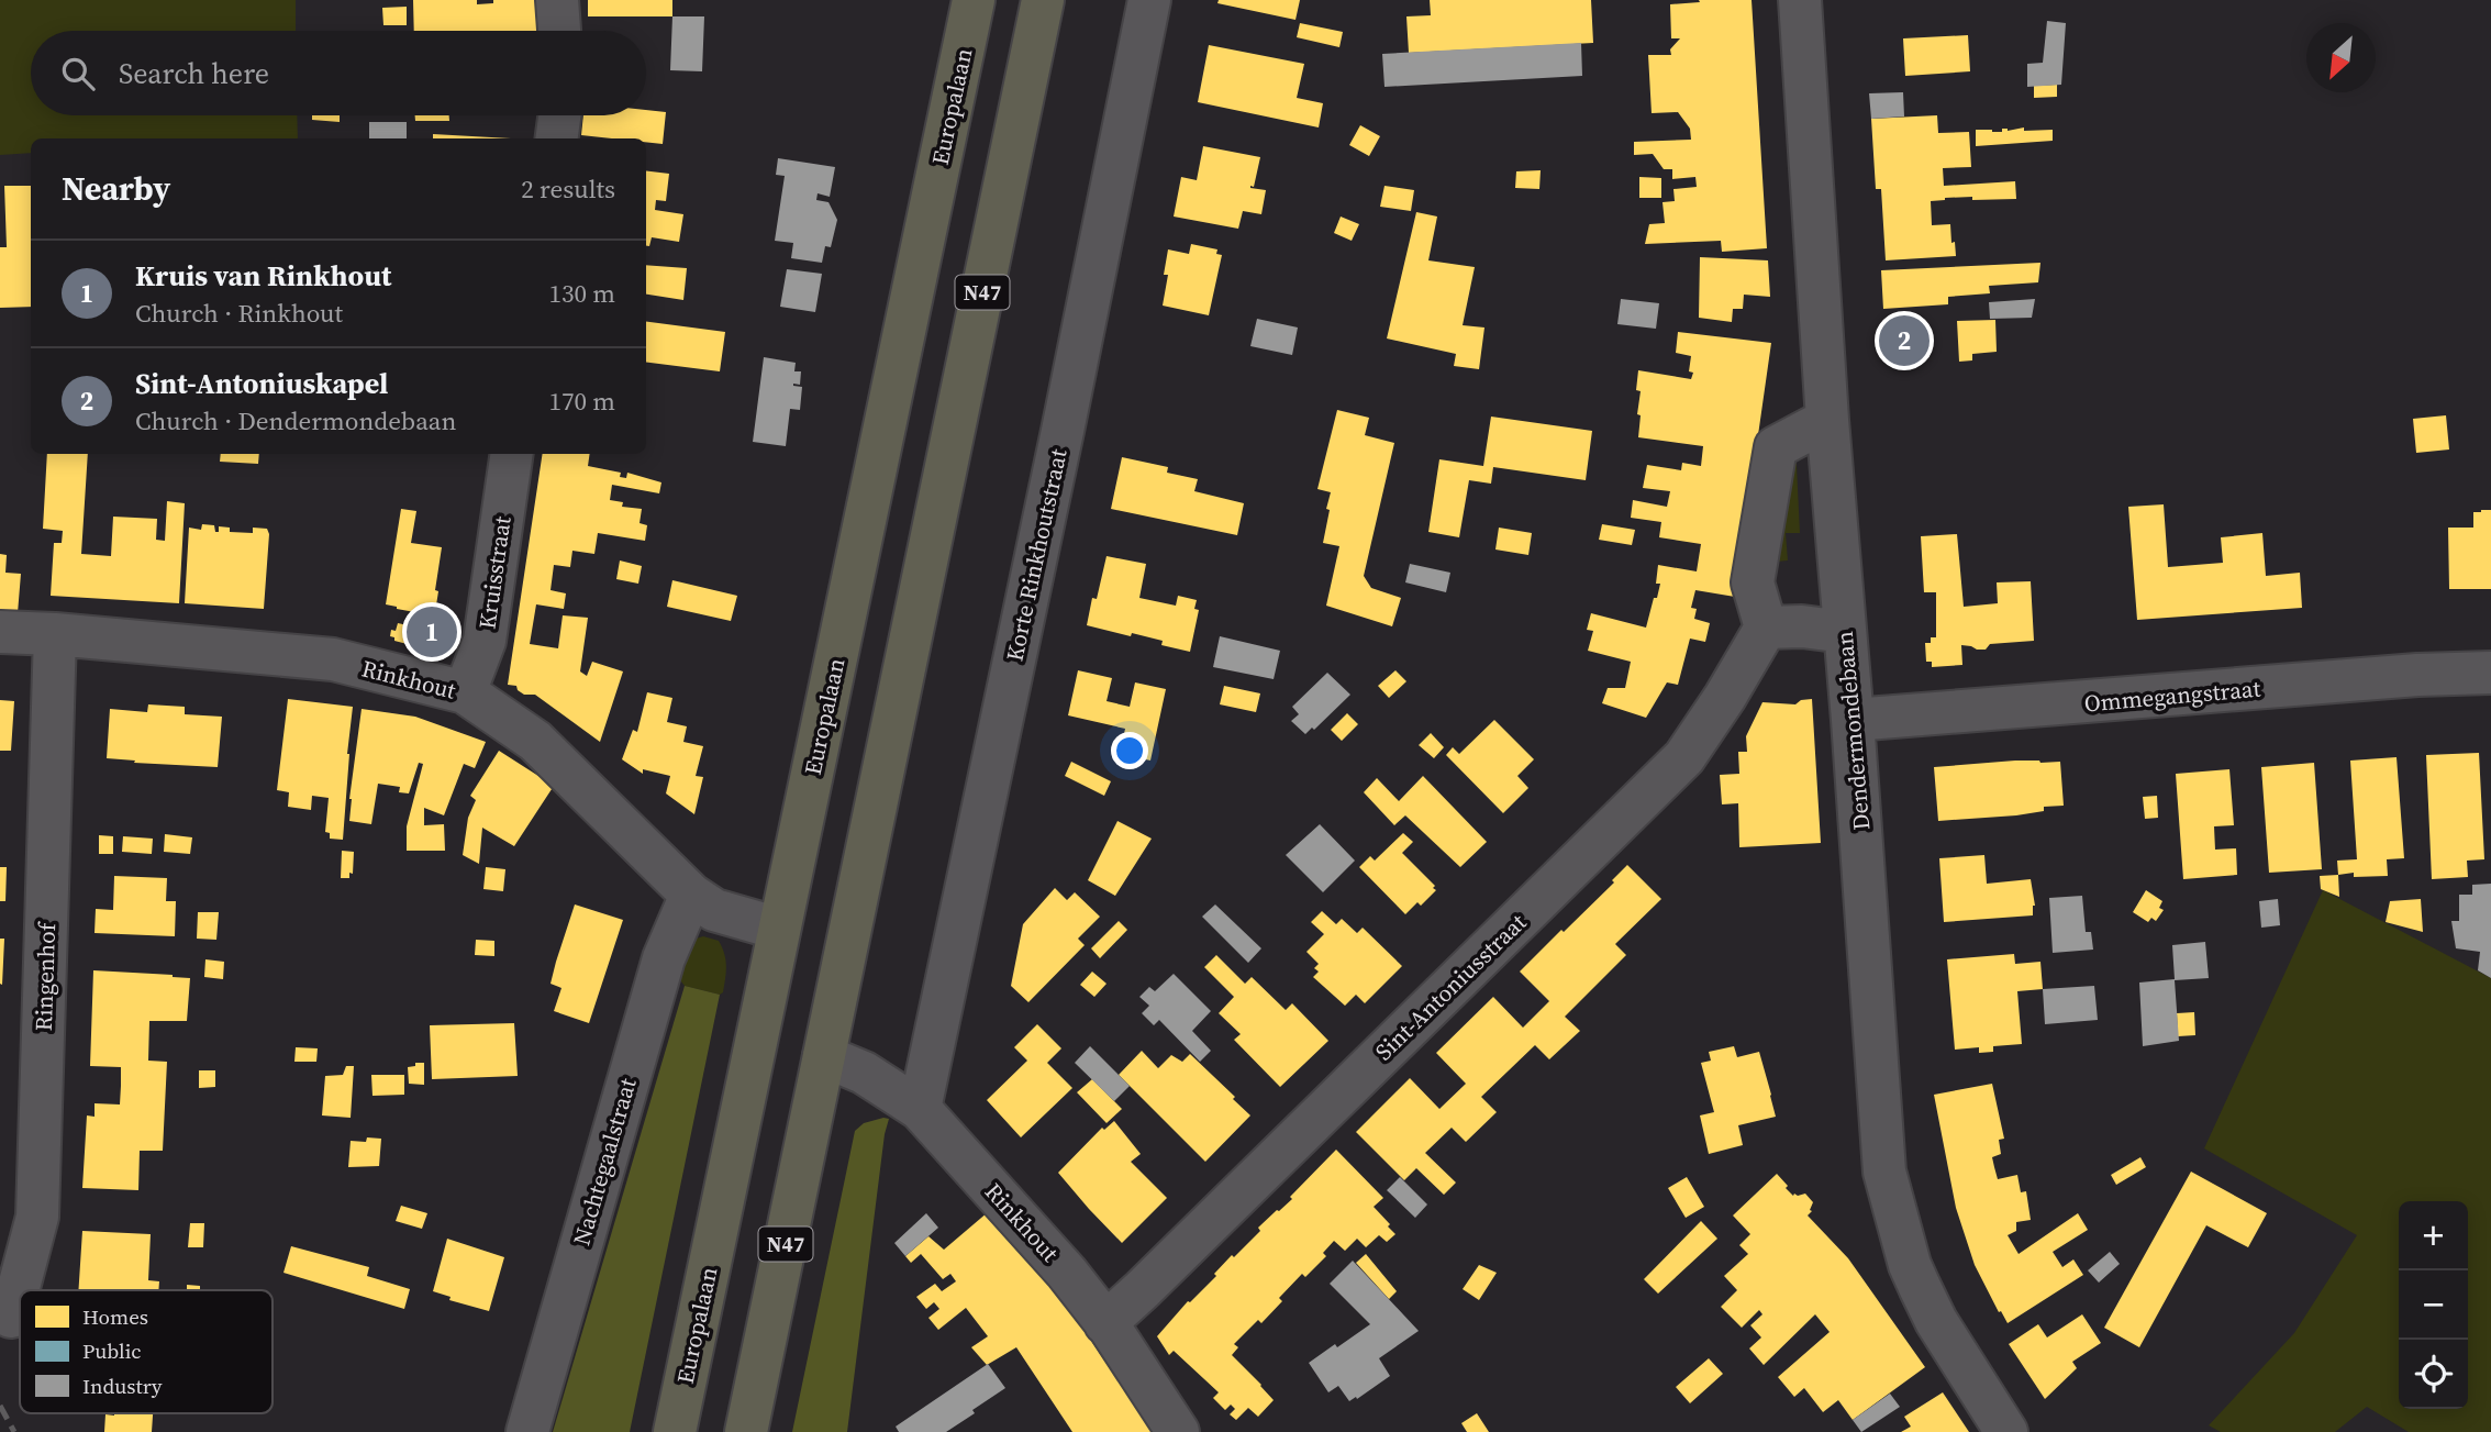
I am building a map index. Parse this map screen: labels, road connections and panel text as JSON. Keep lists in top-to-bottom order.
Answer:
{
  "streets": {
    "highway": ["Europalaan", "N47"],
    "street": [
      "Korte Rinkhoutstraat",
      "Kruisstraat",
      "Rinkhout",
      "Ommegangstraat",
      "Dendermondebaan",
      "Ringenhof",
      "Sint-Antoniusstraat",
      "Nachtegaalstraat"
    ]
  },
  "crossings": [
    ["Europalaan", "Rinkhout"],
    ["N47", "Rinkhout"],
    ["Korte Rinkhoutstraat", "Rinkhout"],
    ["Kruisstraat", "Rinkhout"],
    ["Rinkhout", "Ringenhof"],
    ["Rinkhout", "Sint-Antoniusstraat"],
    ["Rinkhout", "Nachtegaalstraat"],
    ["Ommegangstraat", "Dendermondebaan"]
  ],
  "legend": ["Homes", "Public", "Industry"],
  "north": "bottom left",
  "page": {
    "search": "Search here",
    "heading": ["Nearby", "2 results"],
    "list": [
      {
        "mark": "1",
        "name": "Kruis van Rinkhout",
        "note": "Church · Rinkhout",
        "value": "130 m"
      },
      {
        "mark": "2",
        "name": "Sint-Antoniuskapel",
        "note": "Church · Dendermondebaan",
        "value": "170 m"
      }
    ],
    "pins": ["2", "1"],
    "map_buttons": ["+", "−"]
  }
}
